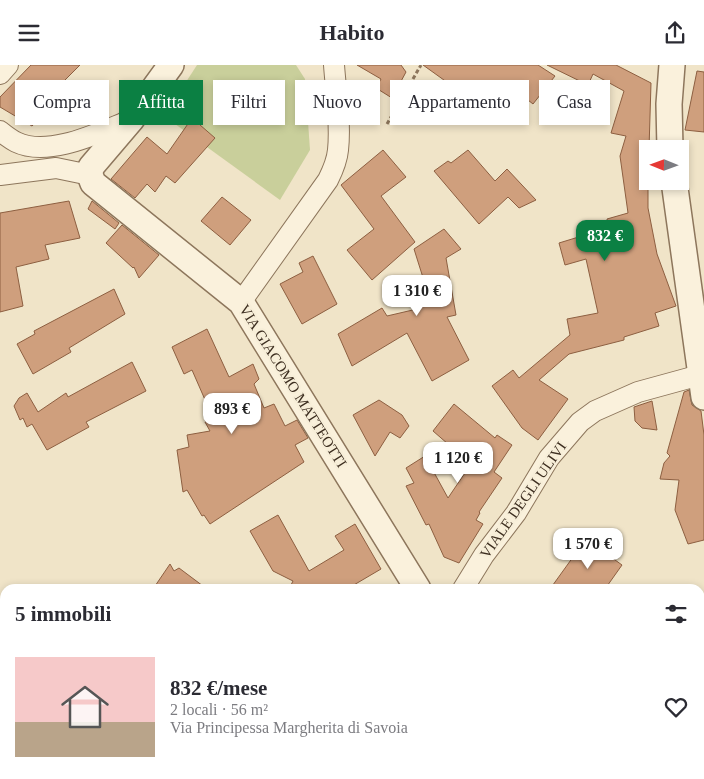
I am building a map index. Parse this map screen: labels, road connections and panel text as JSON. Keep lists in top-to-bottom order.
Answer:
{
  "streets": {
    "street": ["VIA GIACOMO MATTEOTTI", "VIALE DEGLI ULIVI"]
  },
  "north": "left",
  "page": {
    "header": "Habito",
    "chip": [
      "Compra",
      "Affitta",
      "Filtri",
      "Nuovo",
      "Appartamento",
      "Casa"
    ],
    "price": [
      "832 €",
      "1 310 €",
      "893 €",
      "1 120 €",
      "1 570 €"
    ],
    "heading": "5 immobili",
    "list": [
      {
        "name": "832 €/mese",
        "note": "2 locali · 56 m² · Via Principessa Margherita di Savoia"
      }
    ]
  }
}
